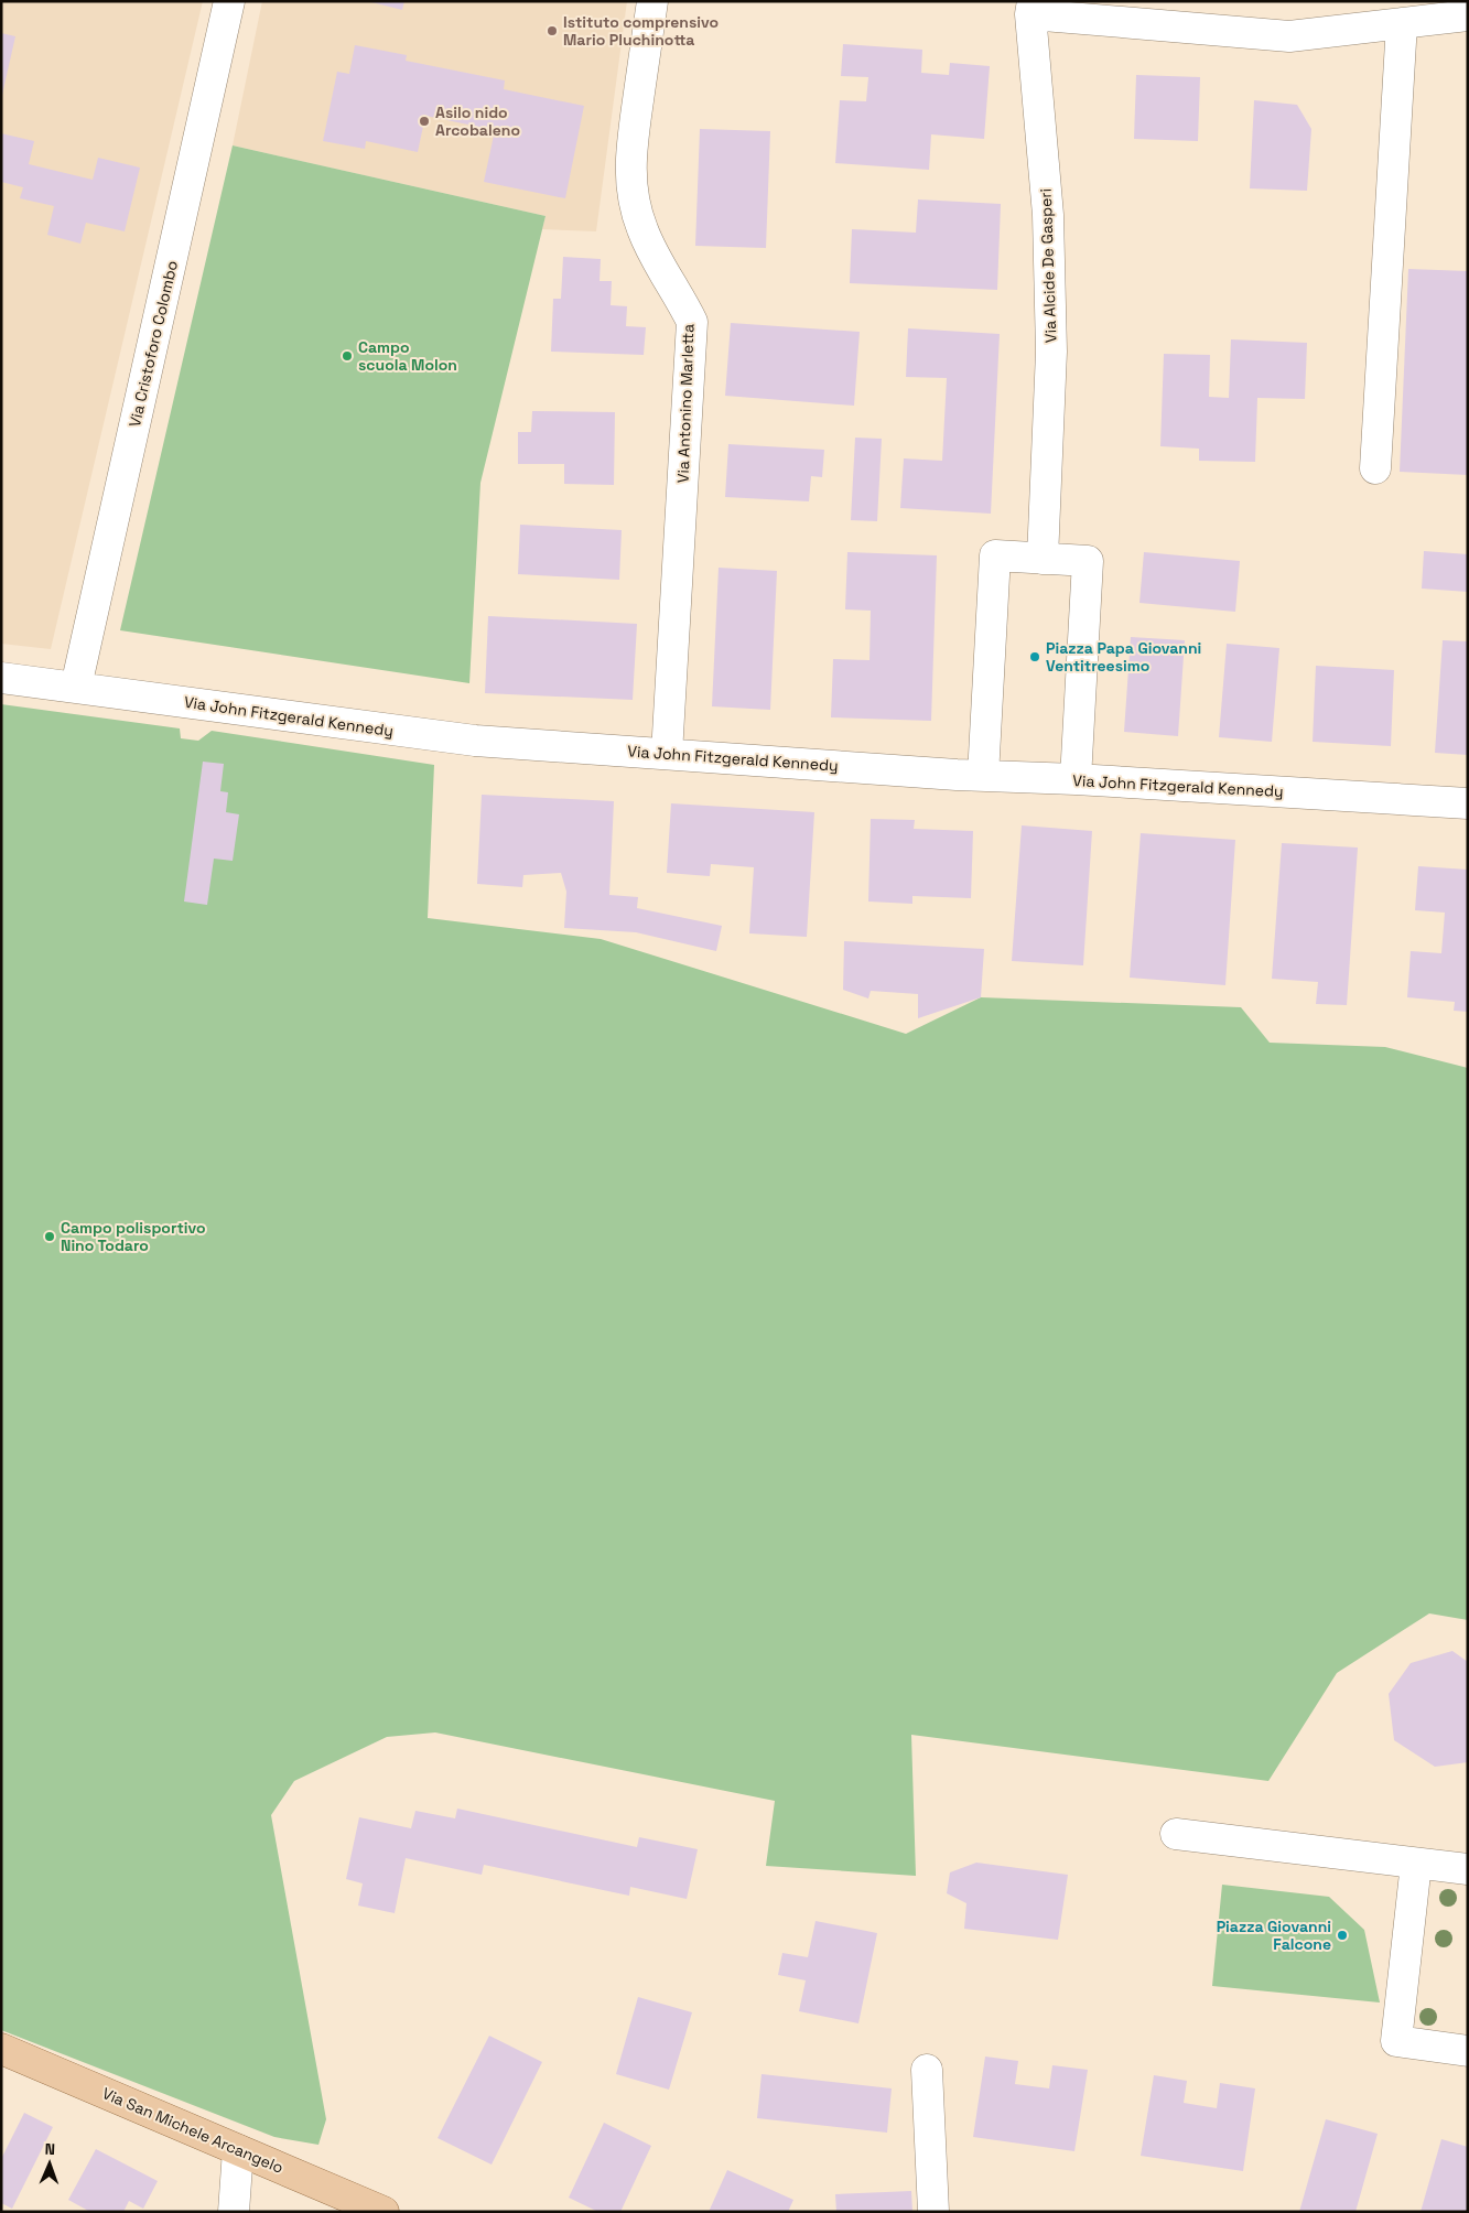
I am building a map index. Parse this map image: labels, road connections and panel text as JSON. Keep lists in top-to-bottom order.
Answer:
{
  "streets": {
    "main road": ["Via San Michele Arcangelo"],
    "street": [
      "Via Alcide De Gasperi",
      "Via Cristoforo Colombo",
      "Via Antonino Marletta",
      "Via John Fitzgerald Kennedy"
    ]
  },
  "crossings": [
    ["Via Cristoforo Colombo", "Via John Fitzgerald Kennedy"],
    ["Via Antonino Marletta", "Via John Fitzgerald Kennedy"]
  ],
  "places": [
    "Istituto comprensivo Mario Pluchinotta",
    "Asilo nido Arcobaleno",
    "Campo scuola Molon",
    "Piazza Papa Giovanni Ventitreesimo",
    "Campo polisportivo Nino Todaro",
    "Piazza Giovanni Falcone"
  ],
  "north": "top"
}
